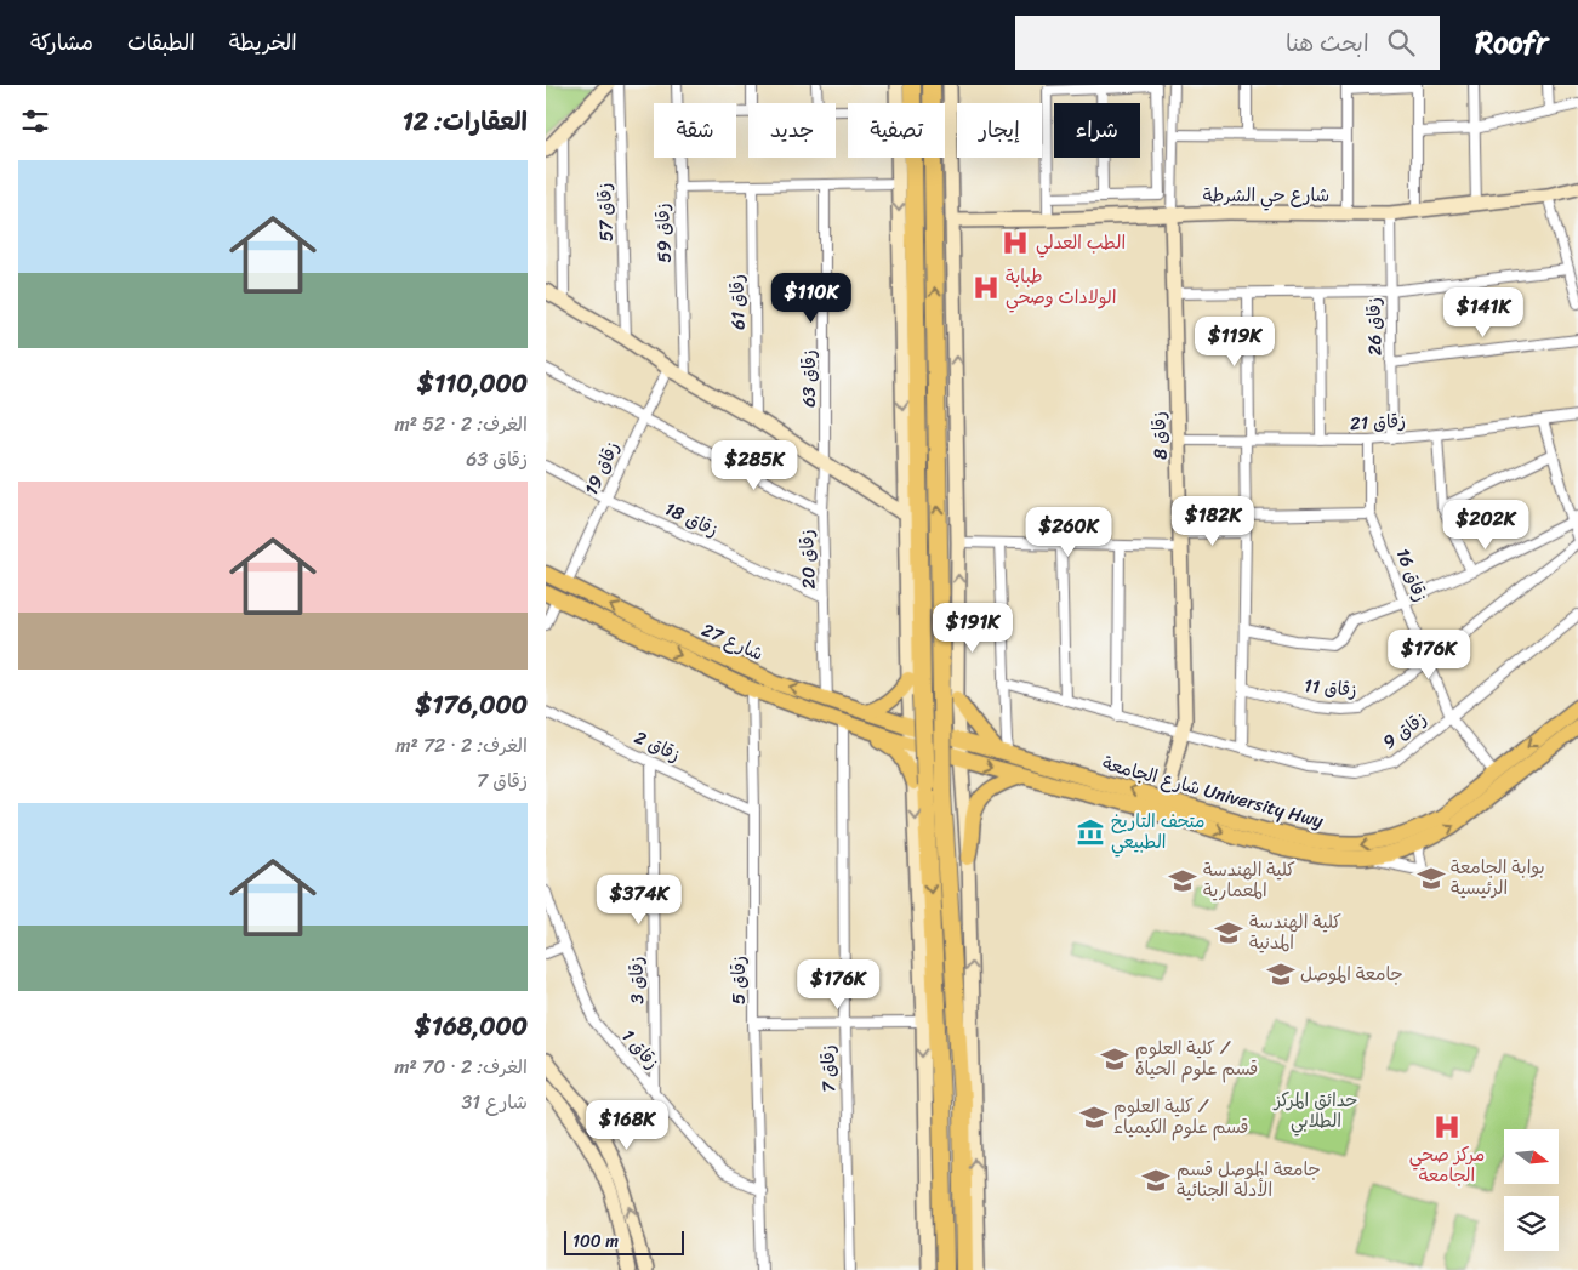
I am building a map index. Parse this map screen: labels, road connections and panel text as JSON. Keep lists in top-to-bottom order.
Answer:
{
  "streets": {
    "main road": [
      "شارع حي الشرطة",
      "زقاق 8",
      "شارع 27",
      "شارع الجامعة University Hwy"
    ],
    "street": [
      "زقاق 57",
      "زقاق 59",
      "زقاق 61",
      "زقاق 26",
      "زقاق 63",
      "زقاق 21",
      "زقاق 19",
      "زقاق 18",
      "زقاق 20",
      "زقاق 16",
      "زقاق 11",
      "زقاق 9",
      "زقاق 2",
      "زقاق 3",
      "زقاق 5",
      "زقاق 1",
      "زقاق 7"
    ]
  },
  "crossings": [
    ["شارع حي الشرطة", "زقاق 26"],
    ["شارع حي الشرطة", "زقاق 8"],
    ["زقاق 26", "زقاق 21"],
    ["زقاق 63", "زقاق 20"],
    ["زقاق 21", "زقاق 8"],
    ["زقاق 21", "زقاق 16"],
    ["زقاق 8", "زقاق 9"],
    ["زقاق 8", "شارع الجامعة University Hwy"],
    ["زقاق 19", "زقاق 18"],
    ["زقاق 19", "زقاق 20"],
    ["زقاق 19", "شارع 27"],
    ["زقاق 18", "زقاق 20"],
    ["زقاق 20", "شارع 27"],
    ["زقاق 16", "زقاق 11"],
    ["زقاق 16", "زقاق 9"],
    ["زقاق 16", "شارع الجامعة University Hwy"],
    ["شارع 27", "شارع الجامعة University Hwy"],
    ["شارع 27", "زقاق 5"],
    ["شارع 27", "زقاق 7"],
    ["زقاق 2", "زقاق 3"],
    ["زقاق 2", "زقاق 5"],
    ["زقاق 3", "زقاق 1"],
    ["زقاق 5", "زقاق 1"]
  ],
  "parks": ["حدائق المركز الطلابي"],
  "places": {
    "hospital": ["الطب العدلي", "طبابة الولادات وصحي", "مركز صحي الجامعة"],
    "museum": ["متحف التاريخ الطبيعي"],
    "school or university": [
      "بوابة الجامعة الرئيسية",
      "كلية الهندسة المعمارية",
      "كلية الهندسة المدنية",
      "جامعة الموصل",
      "كلية العلوم / قسم علوم الحياة",
      "كلية العلوم / قسم علوم الكيمياء",
      "جامعة الموصل قسم الأدلة الجنائية"
    ]
  },
  "scale_bar": "100 m",
  "north": "right",
  "page": {
    "header": "Roofr",
    "search": "ابحث هنا",
    "nav": ["الخريطة", "الطبقات", "مشاركة"],
    "heading": "العقارات: 12",
    "chip": [
      "شراء",
      "إيجار",
      "تصفية",
      "جديد",
      "شقة"
    ],
    "list": [
      {
        "name": "$110,000",
        "note": "الغرف: 2 · 52 m² · زقاق 63"
      },
      {
        "name": "$176,000",
        "note": "الغرف: 2 · 72 m² · زقاق 7"
      },
      {
        "name": "$168,000",
        "note": "الغرف: 2 · 70 m² · شارع 31"
      }
    ],
    "price": [
      "$110K",
      "$141K",
      "$119K",
      "$285K",
      "$182K",
      "$202K",
      "$260K",
      "$191K",
      "$176K",
      "$374K",
      "$176K",
      "$168K"
    ],
    "scale": "100 m"
  }
}
